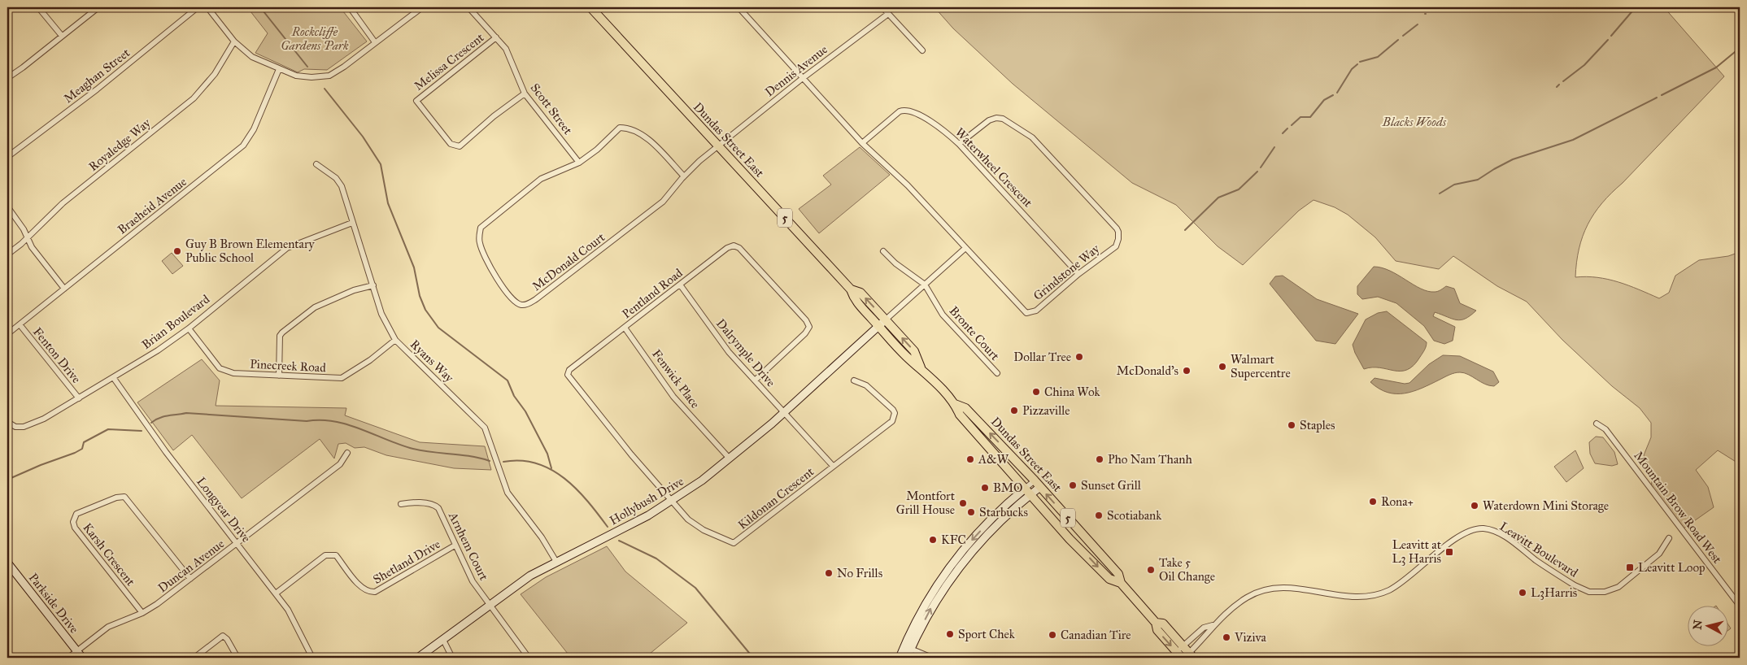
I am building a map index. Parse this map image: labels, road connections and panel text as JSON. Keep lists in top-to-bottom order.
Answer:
{
  "streets": {
    "main road": ["Dundas Street East", "5"],
    "street": [
      "Melissa Crescent",
      "Dennis Avenue",
      "Meaghan Street",
      "Scott Street",
      "Royaledge Way",
      "Waterwheel Crescent",
      "Braeheid Avenue",
      "McDonald Court",
      "Grindstone Way",
      "Pentland Road",
      "Brian Boulevard",
      "Bronte Court",
      "Dalrymple Drive",
      "Fenton Drive",
      "Ryans Way",
      "Pinecreek Road",
      "Fenwick Place",
      "Kildonan Crescent",
      "Hollybush Drive",
      "Mountain Brow Road West",
      "Longyear Drive",
      "Arnhem Court",
      "Leavitt Boulevard",
      "Karsh Crescent",
      "Shetland Drive",
      "Duncan Avenue",
      "Parkside Drive"
    ]
  },
  "crossings": [
    ["Melissa Crescent", "Scott Street"],
    ["Dennis Avenue", "Dundas Street East"],
    ["Dennis Avenue", "McDonald Court"],
    ["Dennis Avenue", "Grindstone Way"],
    ["Scott Street", "McDonald Court"],
    ["Dundas Street East", "McDonald Court"],
    ["Dundas Street East", "Hollybush Drive"],
    ["Dundas Street East", "Leavitt Boulevard"],
    ["Waterwheel Crescent", "Grindstone Way"],
    ["Braeheid Avenue", "Fenton Drive"],
    ["Pentland Road", "Dalrymple Drive"],
    ["Pentland Road", "Fenwick Place"],
    ["Pentland Road", "Kildonan Crescent"],
    ["Pentland Road", "Hollybush Drive"],
    ["Brian Boulevard", "Fenton Drive"],
    ["Brian Boulevard", "Ryans Way"],
    ["Brian Boulevard", "Pinecreek Road"],
    ["Brian Boulevard", "Longyear Drive"],
    ["Dalrymple Drive", "Kildonan Crescent"],
    ["Dalrymple Drive", "Hollybush Drive"],
    ["Ryans Way", "Pinecreek Road"],
    ["Ryans Way", "Hollybush Drive"],
    ["Fenwick Place", "Hollybush Drive"],
    ["Kildonan Crescent", "Hollybush Drive"],
    ["Hollybush Drive", "Arnhem Court"],
    ["Longyear Drive", "Shetland Drive"],
    ["Longyear Drive", "Duncan Avenue"],
    ["Arnhem Court", "Shetland Drive"],
    ["Karsh Crescent", "Duncan Avenue"],
    ["Duncan Avenue", "Parkside Drive"]
  ],
  "parks": ["Rockcliffe Gardens Park", "Blacks Woods"],
  "places": {
    "other": [
      "Guy B Brown Elementary Public School",
      "Dollar Tree",
      "Walmart Supercentre",
      "McDonald's",
      "China Wok",
      "Pizzaville",
      "Staples",
      "A&W",
      "Pho Nam Thanh",
      "Sunset Grill",
      "BMO",
      "Rona+",
      "Montfort Grill House",
      "Waterdown Mini Storage",
      "Starbucks",
      "Scotiabank",
      "KFC",
      "Take 5 Oil Change",
      "No Frills",
      "L3Harris",
      "Sport Chek",
      "Canadian Tire",
      "Viziva"
    ],
    "transit": ["Leavitt at L3 Harris", "Leavitt Loop"]
  },
  "north": "left"
}
